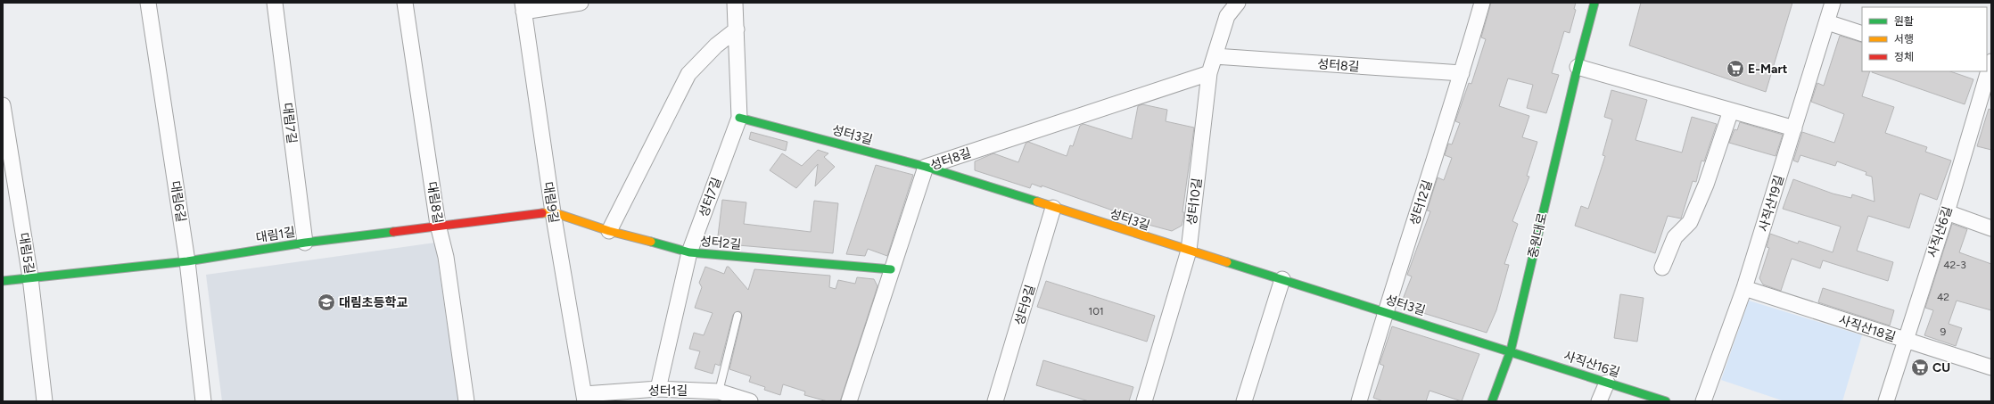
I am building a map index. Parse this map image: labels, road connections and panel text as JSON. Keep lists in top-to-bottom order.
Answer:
{
  "streets": {
    "street": [
      "성터8길",
      "대림7길",
      "성터3길",
      "성터7길",
      "대림6길",
      "성터10길",
      "대림8길",
      "대림9길",
      "성터12길",
      "사직산19길",
      "사직산6길",
      "대림1길",
      "중원대로",
      "성터2길",
      "대림5길",
      "성터9길",
      "사직산18길",
      "사직산16길",
      "성터1길"
    ]
  },
  "crossings": [
    ["성터8길", "성터3길"],
    ["성터8길", "성터10길"],
    ["성터8길", "성터12길"],
    ["성터8길", "성터2길"],
    ["대림7길", "대림1길"],
    ["성터3길", "성터7길"],
    ["성터3길", "성터10길"],
    ["성터3길", "성터12길"],
    ["성터3길", "중원대로"],
    ["성터3길", "성터9길"],
    ["성터3길", "사직산16길"],
    ["성터7길", "성터2길"],
    ["성터7길", "성터1길"],
    ["대림6길", "대림1길"],
    ["대림8길", "대림1길"],
    ["대림9길", "대림1길"],
    ["대림9길", "성터2길"],
    ["대림9길", "성터1길"],
    ["사직산19길", "사직산18길"],
    ["사직산6길", "사직산18길"],
    ["대림1길", "성터2길"],
    ["대림1길", "대림5길"],
    ["중원대로", "사직산16길"]
  ],
  "places": {
    "supermarket": ["E-Mart", "CU"],
    "school or university": ["대림초등학교"]
  },
  "house_numbers": [
    "42-3",
    "42",
    "101",
    "9"
  ],
  "legend": ["원활", "서행", "정체"]
}
